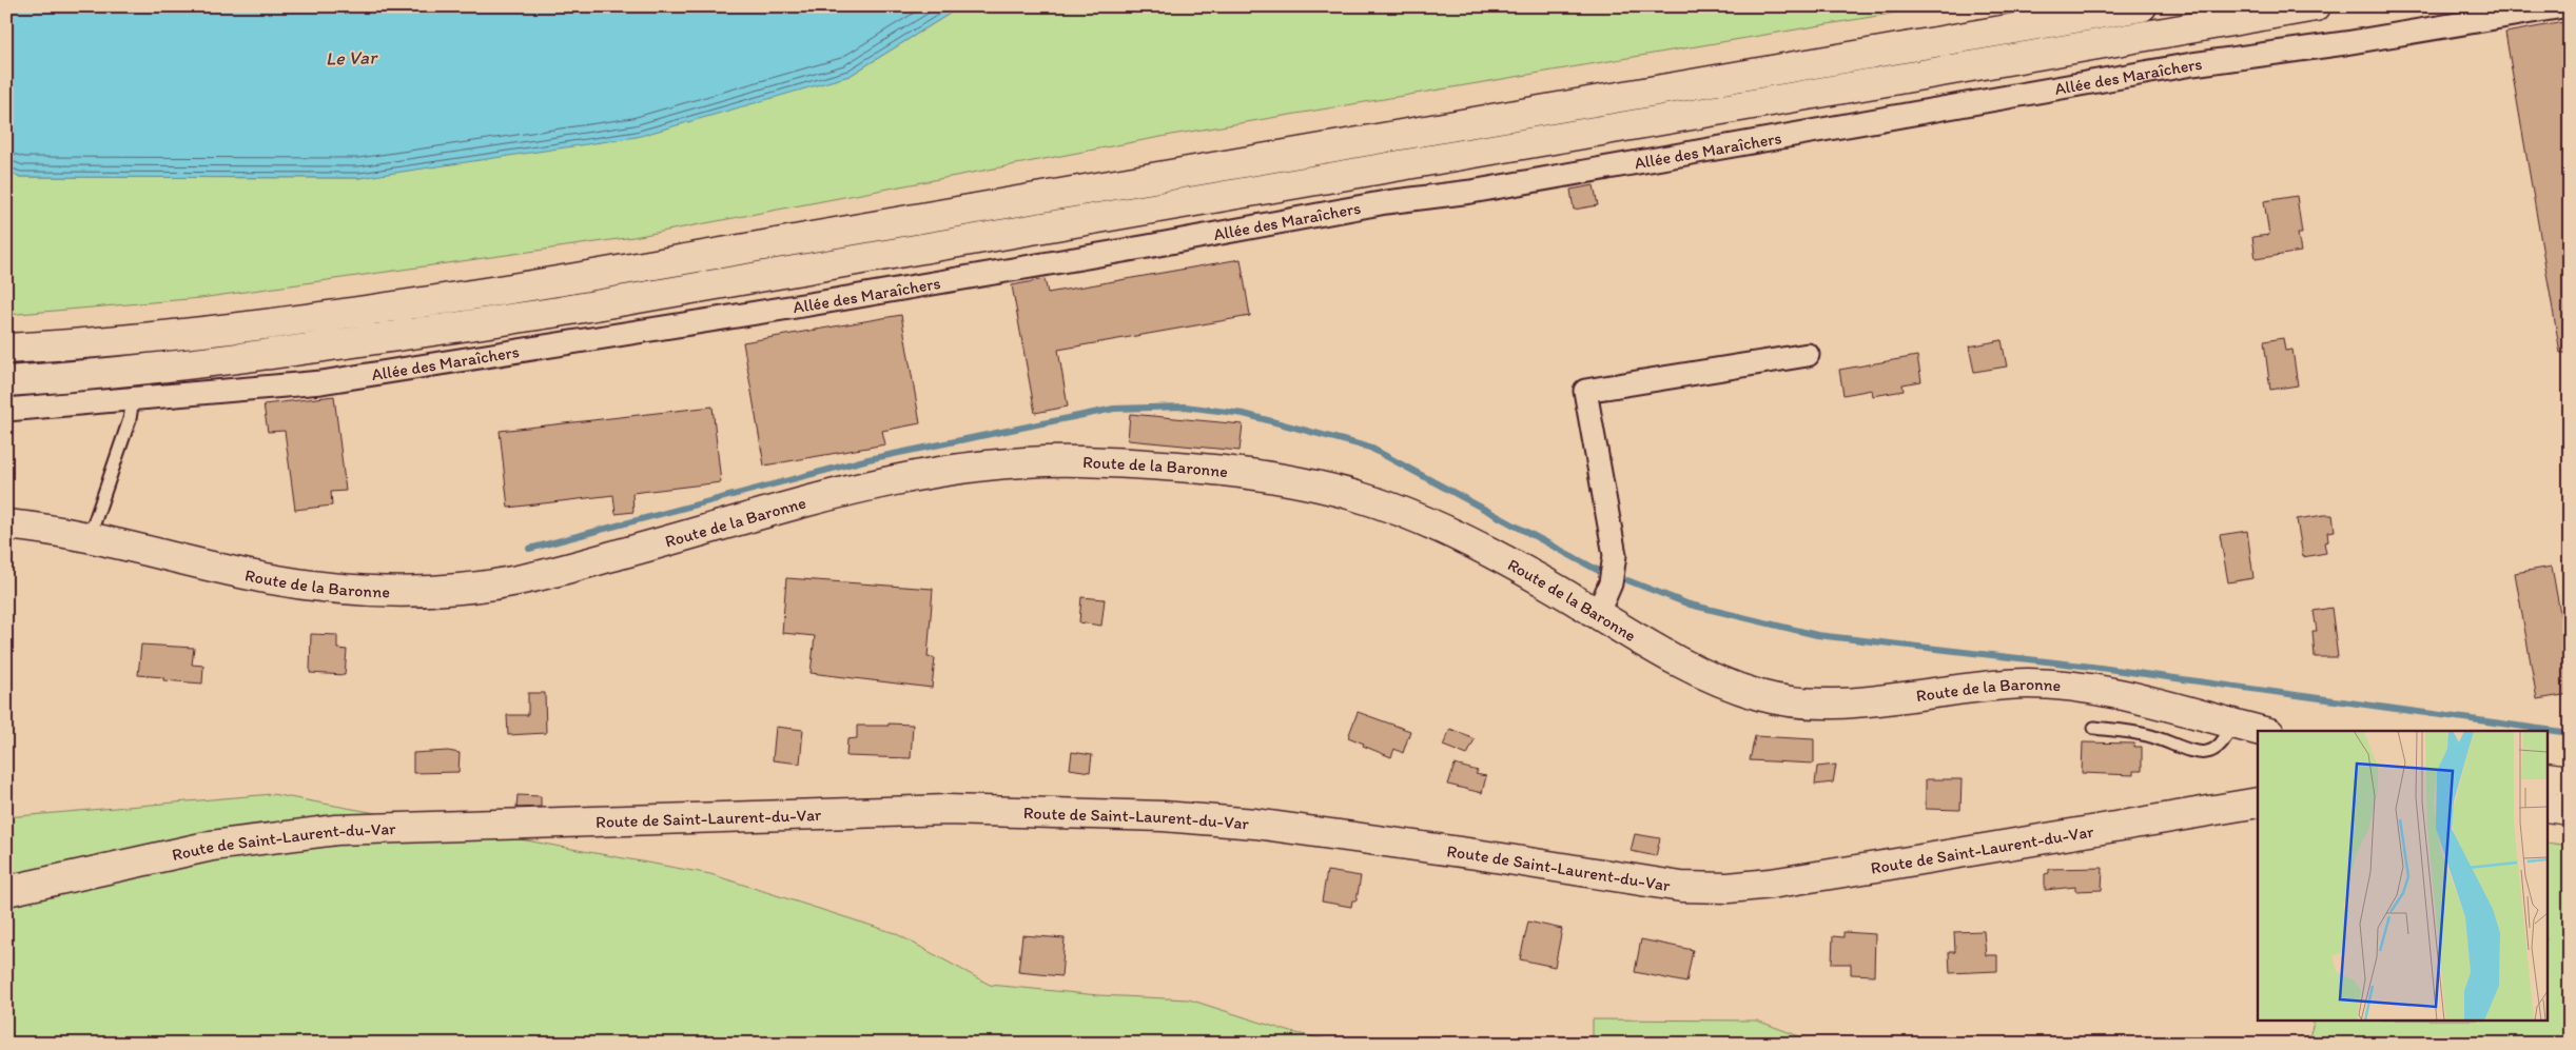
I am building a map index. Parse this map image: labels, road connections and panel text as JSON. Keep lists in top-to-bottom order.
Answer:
{
  "streets": {
    "main road": ["Route de la Baronne", "Route de Saint-Laurent-du-Var"],
    "street": ["Allée des Maraîchers"]
  },
  "water": ["Le Var"]
}
